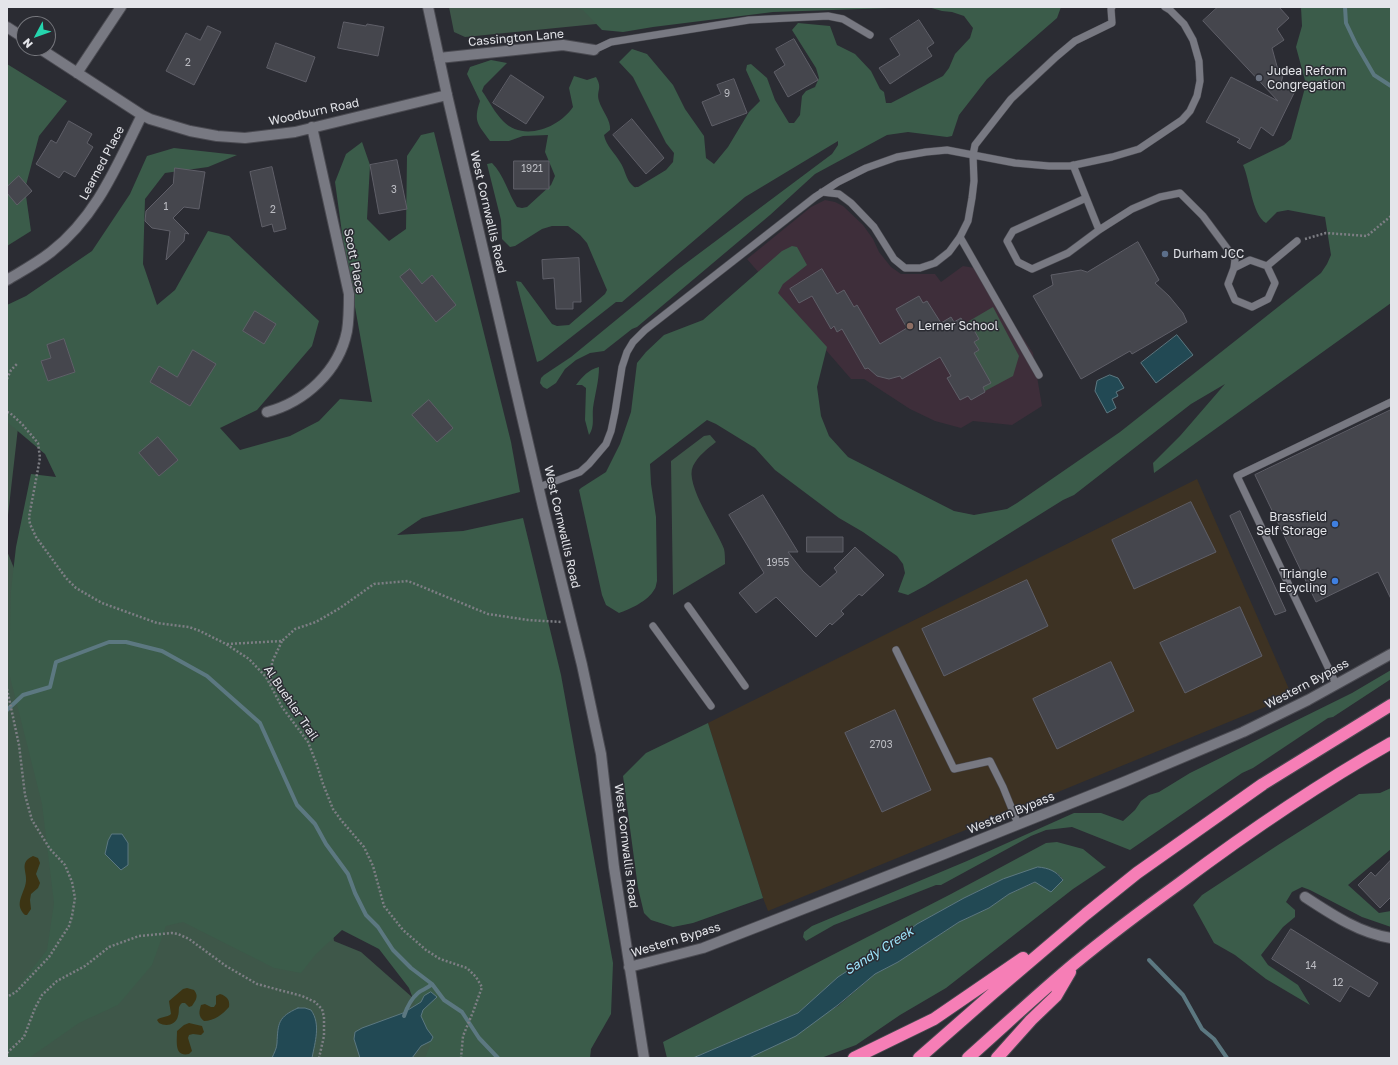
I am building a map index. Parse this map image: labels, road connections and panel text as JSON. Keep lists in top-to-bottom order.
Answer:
{
  "streets": {
    "street": [
      "Cassington Lane",
      "Woodburn Road",
      "Learned Place",
      "West Cornwallis Road",
      "Scott Place",
      "Western Bypass"
    ],
    "path": ["Al Buehler Trail"]
  },
  "crossings": [
    ["Cassington Lane", "West Cornwallis Road"],
    ["Woodburn Road", "Learned Place"],
    ["Woodburn Road", "West Cornwallis Road"],
    ["Woodburn Road", "Scott Place"],
    ["West Cornwallis Road", "Western Bypass"]
  ],
  "water": ["Sandy Creek"],
  "places": [
    "Judea Reform Congregation",
    "Durham JCC",
    "Lerner School",
    "Brassfield Self Storage",
    "Triangle Ecycling"
  ],
  "house_numbers": [
    "2",
    "9",
    "1921",
    "3",
    "1",
    "2",
    "1955",
    "2703",
    "14",
    "12"
  ],
  "north": "bottom left"
}
